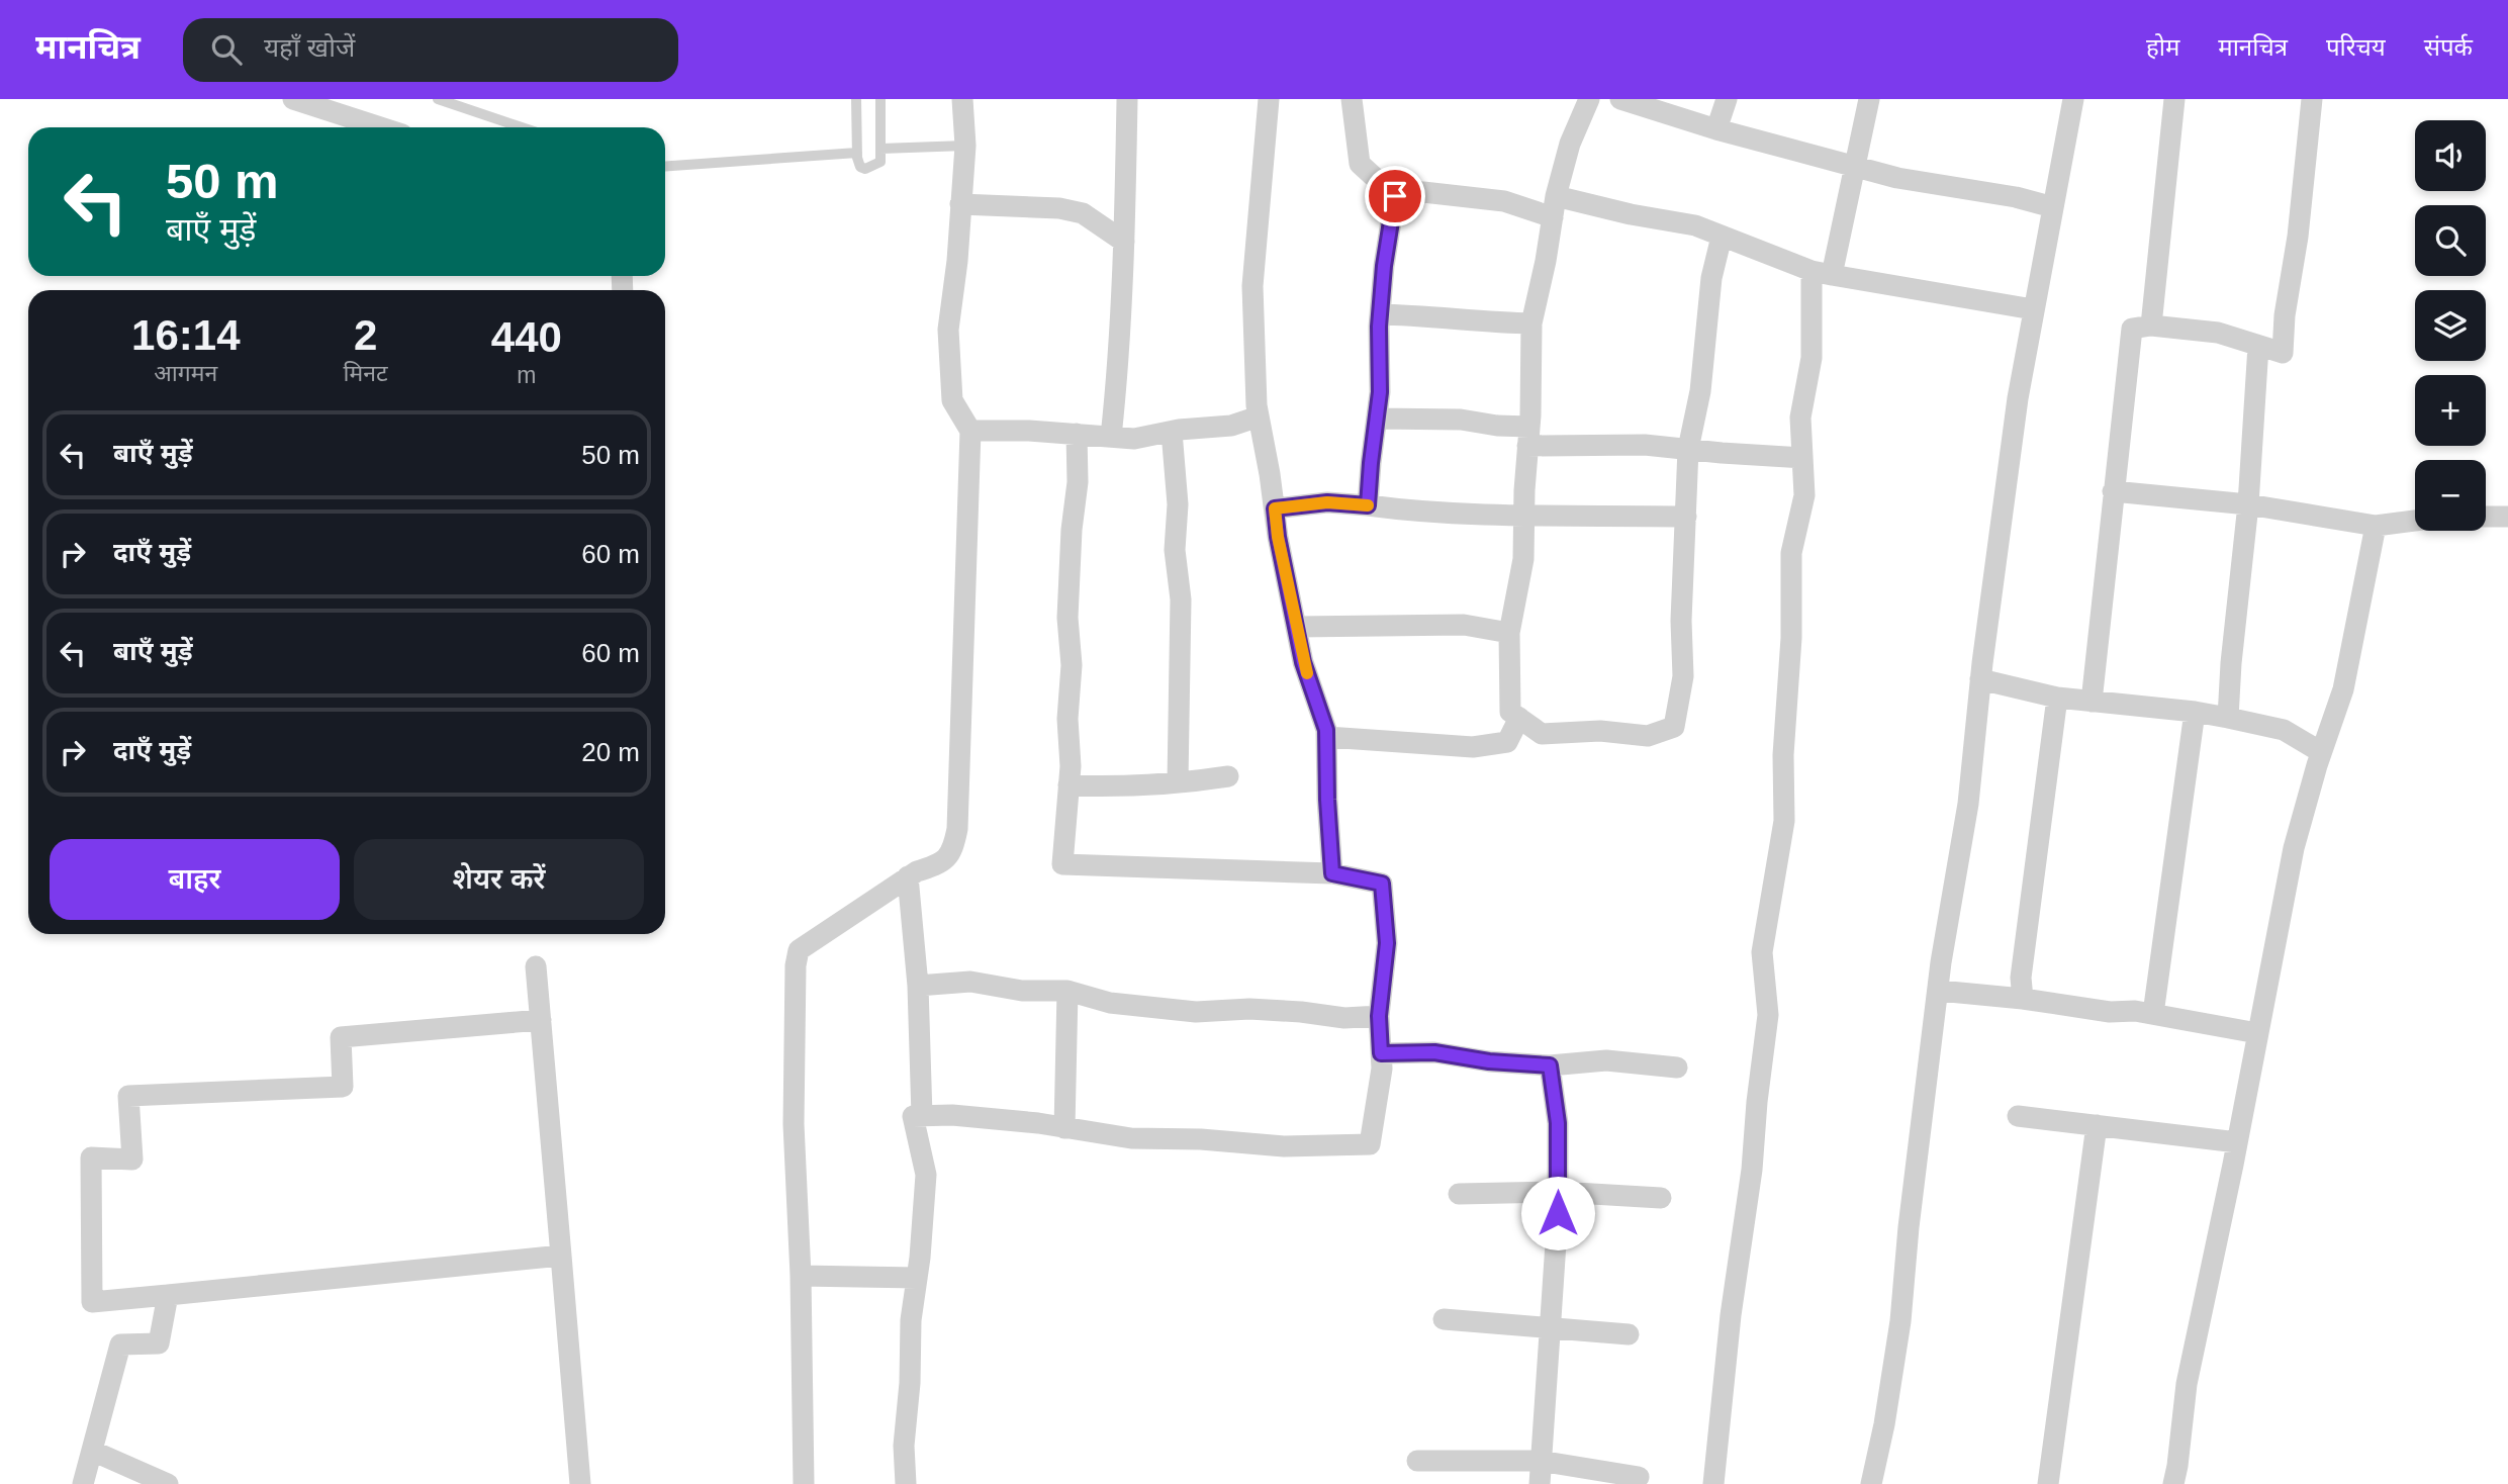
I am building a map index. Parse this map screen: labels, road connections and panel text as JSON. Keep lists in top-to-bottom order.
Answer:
{
  "page": {
    "header": "मानचित्र",
    "search": "यहाँ खोजें",
    "nav": [
      "होम",
      "मानचित्र",
      "परिचय",
      "संपर्क"
    ],
    "map_buttons": ["+", "−"],
    "turn": ["50 m", "बाएँ मुड़ें"],
    "eta": [
      "16:14",
      "आगमन",
      "2",
      "मिनट",
      "440",
      "m"
    ],
    "list": [
      {
        "name": "बाएँ मुड़ें",
        "value": "50 m"
      },
      {
        "name": "दाएँ मुड़ें",
        "value": "60 m"
      },
      {
        "name": "बाएँ मुड़ें",
        "value": "60 m"
      },
      {
        "name": "दाएँ मुड़ें",
        "value": "20 m"
      }
    ],
    "buttons": ["बाहर", "शेयर करें"]
  }
}
